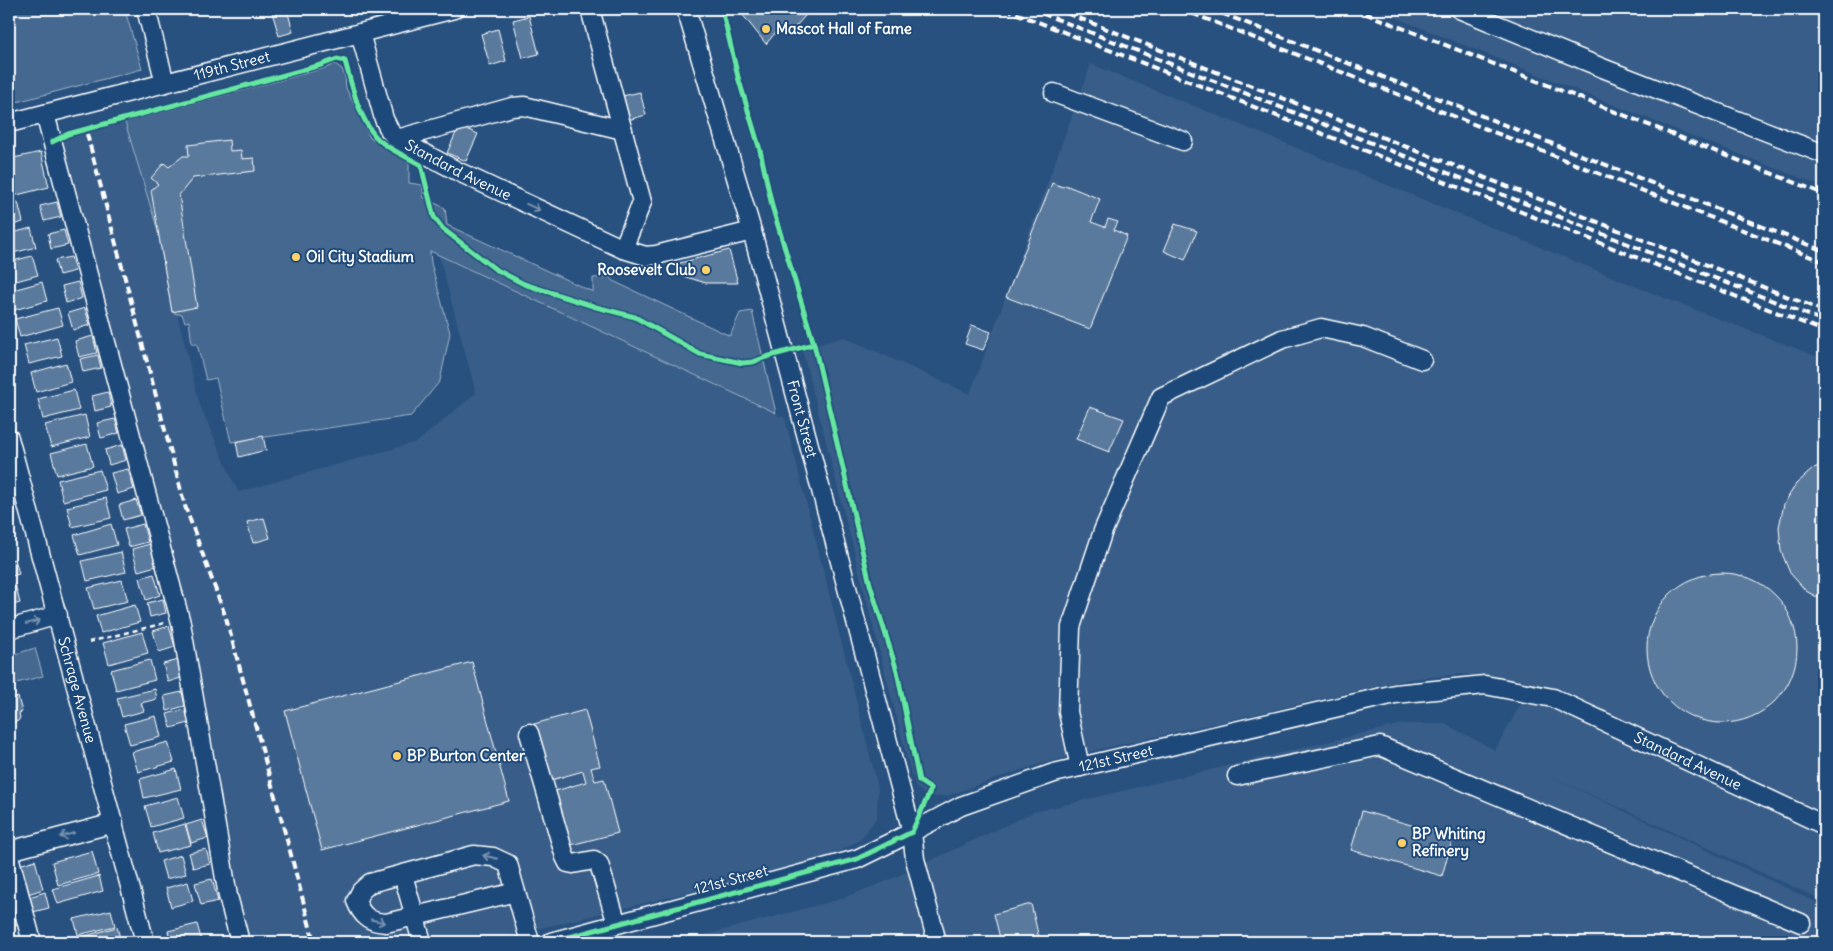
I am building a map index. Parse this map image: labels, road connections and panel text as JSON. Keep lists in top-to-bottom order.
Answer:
{
  "streets": {
    "street": [
      "119th Street",
      "Standard Avenue",
      "Front Street",
      "Schrage Avenue",
      "121st Street"
    ]
  },
  "crossings": [
    ["119th Street", "Standard Avenue"],
    ["Standard Avenue", "Front Street"],
    ["Standard Avenue", "121st Street"],
    ["Front Street", "121st Street"]
  ],
  "places": [
    "Mascot Hall of Fame",
    "Oil City Stadium",
    "Roosevelt Club",
    "BP Burton Center",
    "BP Whiting Refinery"
  ]
}
